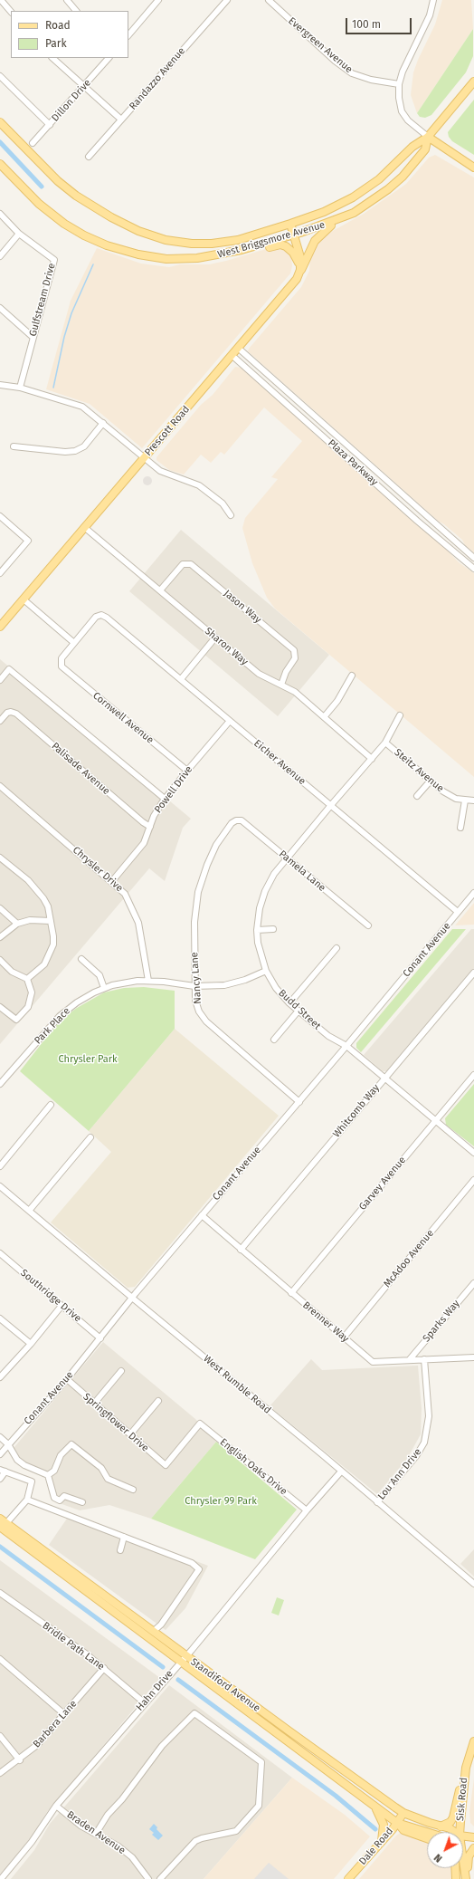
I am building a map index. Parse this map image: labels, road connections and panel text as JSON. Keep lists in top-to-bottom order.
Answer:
{
  "streets": {
    "main road": [
      "West Briggsmore Avenue",
      "Prescott Road",
      "Standiford Avenue",
      "Sisk Road",
      "Dale Road"
    ],
    "street": [
      "Evergreen Avenue",
      "Randazzo Avenue",
      "Dillon Drive",
      "Gulfstream Drive",
      "Plaza Parkway",
      "Jason Way",
      "Sharon Way",
      "Cornwell Avenue",
      "Eicher Avenue",
      "Palisade Avenue",
      "Steitz Avenue",
      "Powell Drive",
      "Chrysler Drive",
      "Pamela Lane",
      "Conant Avenue",
      "Nancy Lane",
      "Budd Street",
      "Park Place",
      "Whitcomb Way",
      "Garvey Avenue",
      "McAdoo Avenue",
      "Southridge Drive",
      "Sparks Way",
      "Brenner Way",
      "West Rumble Road",
      "Springflower Drive",
      "English Oaks Drive",
      "Lou Ann Drive",
      "Bridle Path Lane",
      "Hahn Drive",
      "Barbera Lane",
      "Braden Avenue"
    ]
  },
  "crossings": [
    ["West Briggsmore Avenue", "Prescott Road"],
    ["Prescott Road", "Plaza Parkway"],
    ["Prescott Road", "Sharon Way"],
    ["Jason Way", "Sharon Way"],
    ["Sharon Way", "Budd Street"],
    ["Cornwell Avenue", "Eicher Avenue"],
    ["Cornwell Avenue", "Powell Drive"],
    ["Eicher Avenue", "Powell Drive"],
    ["Eicher Avenue", "Conant Avenue"],
    ["Eicher Avenue", "Budd Street"],
    ["Palisade Avenue", "Powell Drive"],
    ["Steitz Avenue", "Budd Street"],
    ["Powell Drive", "Chrysler Drive"],
    ["Chrysler Drive", "Park Place"],
    ["Pamela Lane", "Nancy Lane"],
    ["Pamela Lane", "Budd Street"],
    ["Conant Avenue", "Nancy Lane"],
    ["Conant Avenue", "Budd Street"],
    ["Conant Avenue", "Southridge Drive"],
    ["Conant Avenue", "Brenner Way"],
    ["Conant Avenue", "West Rumble Road"],
    ["Conant Avenue", "Springflower Drive"],
    ["Nancy Lane", "Park Place"],
    ["Budd Street", "Park Place"],
    ["Budd Street", "Whitcomb Way"],
    ["Budd Street", "Garvey Avenue"],
    ["Whitcomb Way", "Brenner Way"],
    ["Garvey Avenue", "Brenner Way"],
    ["McAdoo Avenue", "Brenner Way"],
    ["Sparks Way", "Brenner Way"],
    ["Brenner Way", "Lou Ann Drive"],
    ["West Rumble Road", "Lou Ann Drive"],
    ["West Rumble Road", "Hahn Drive"],
    ["Springflower Drive", "English Oaks Drive"],
    ["English Oaks Drive", "Hahn Drive"],
    ["Bridle Path Lane", "Hahn Drive"],
    ["Bridle Path Lane", "Barbera Lane"],
    ["Standiford Avenue", "Hahn Drive"],
    ["Standiford Avenue", "Dale Road"],
    ["Hahn Drive", "Braden Avenue"]
  ],
  "parks": ["Chrysler Park", "Chrysler 99 Park"],
  "legend": ["Road", "Park"],
  "scale_bar": "100 m",
  "north": "bottom left"
}
